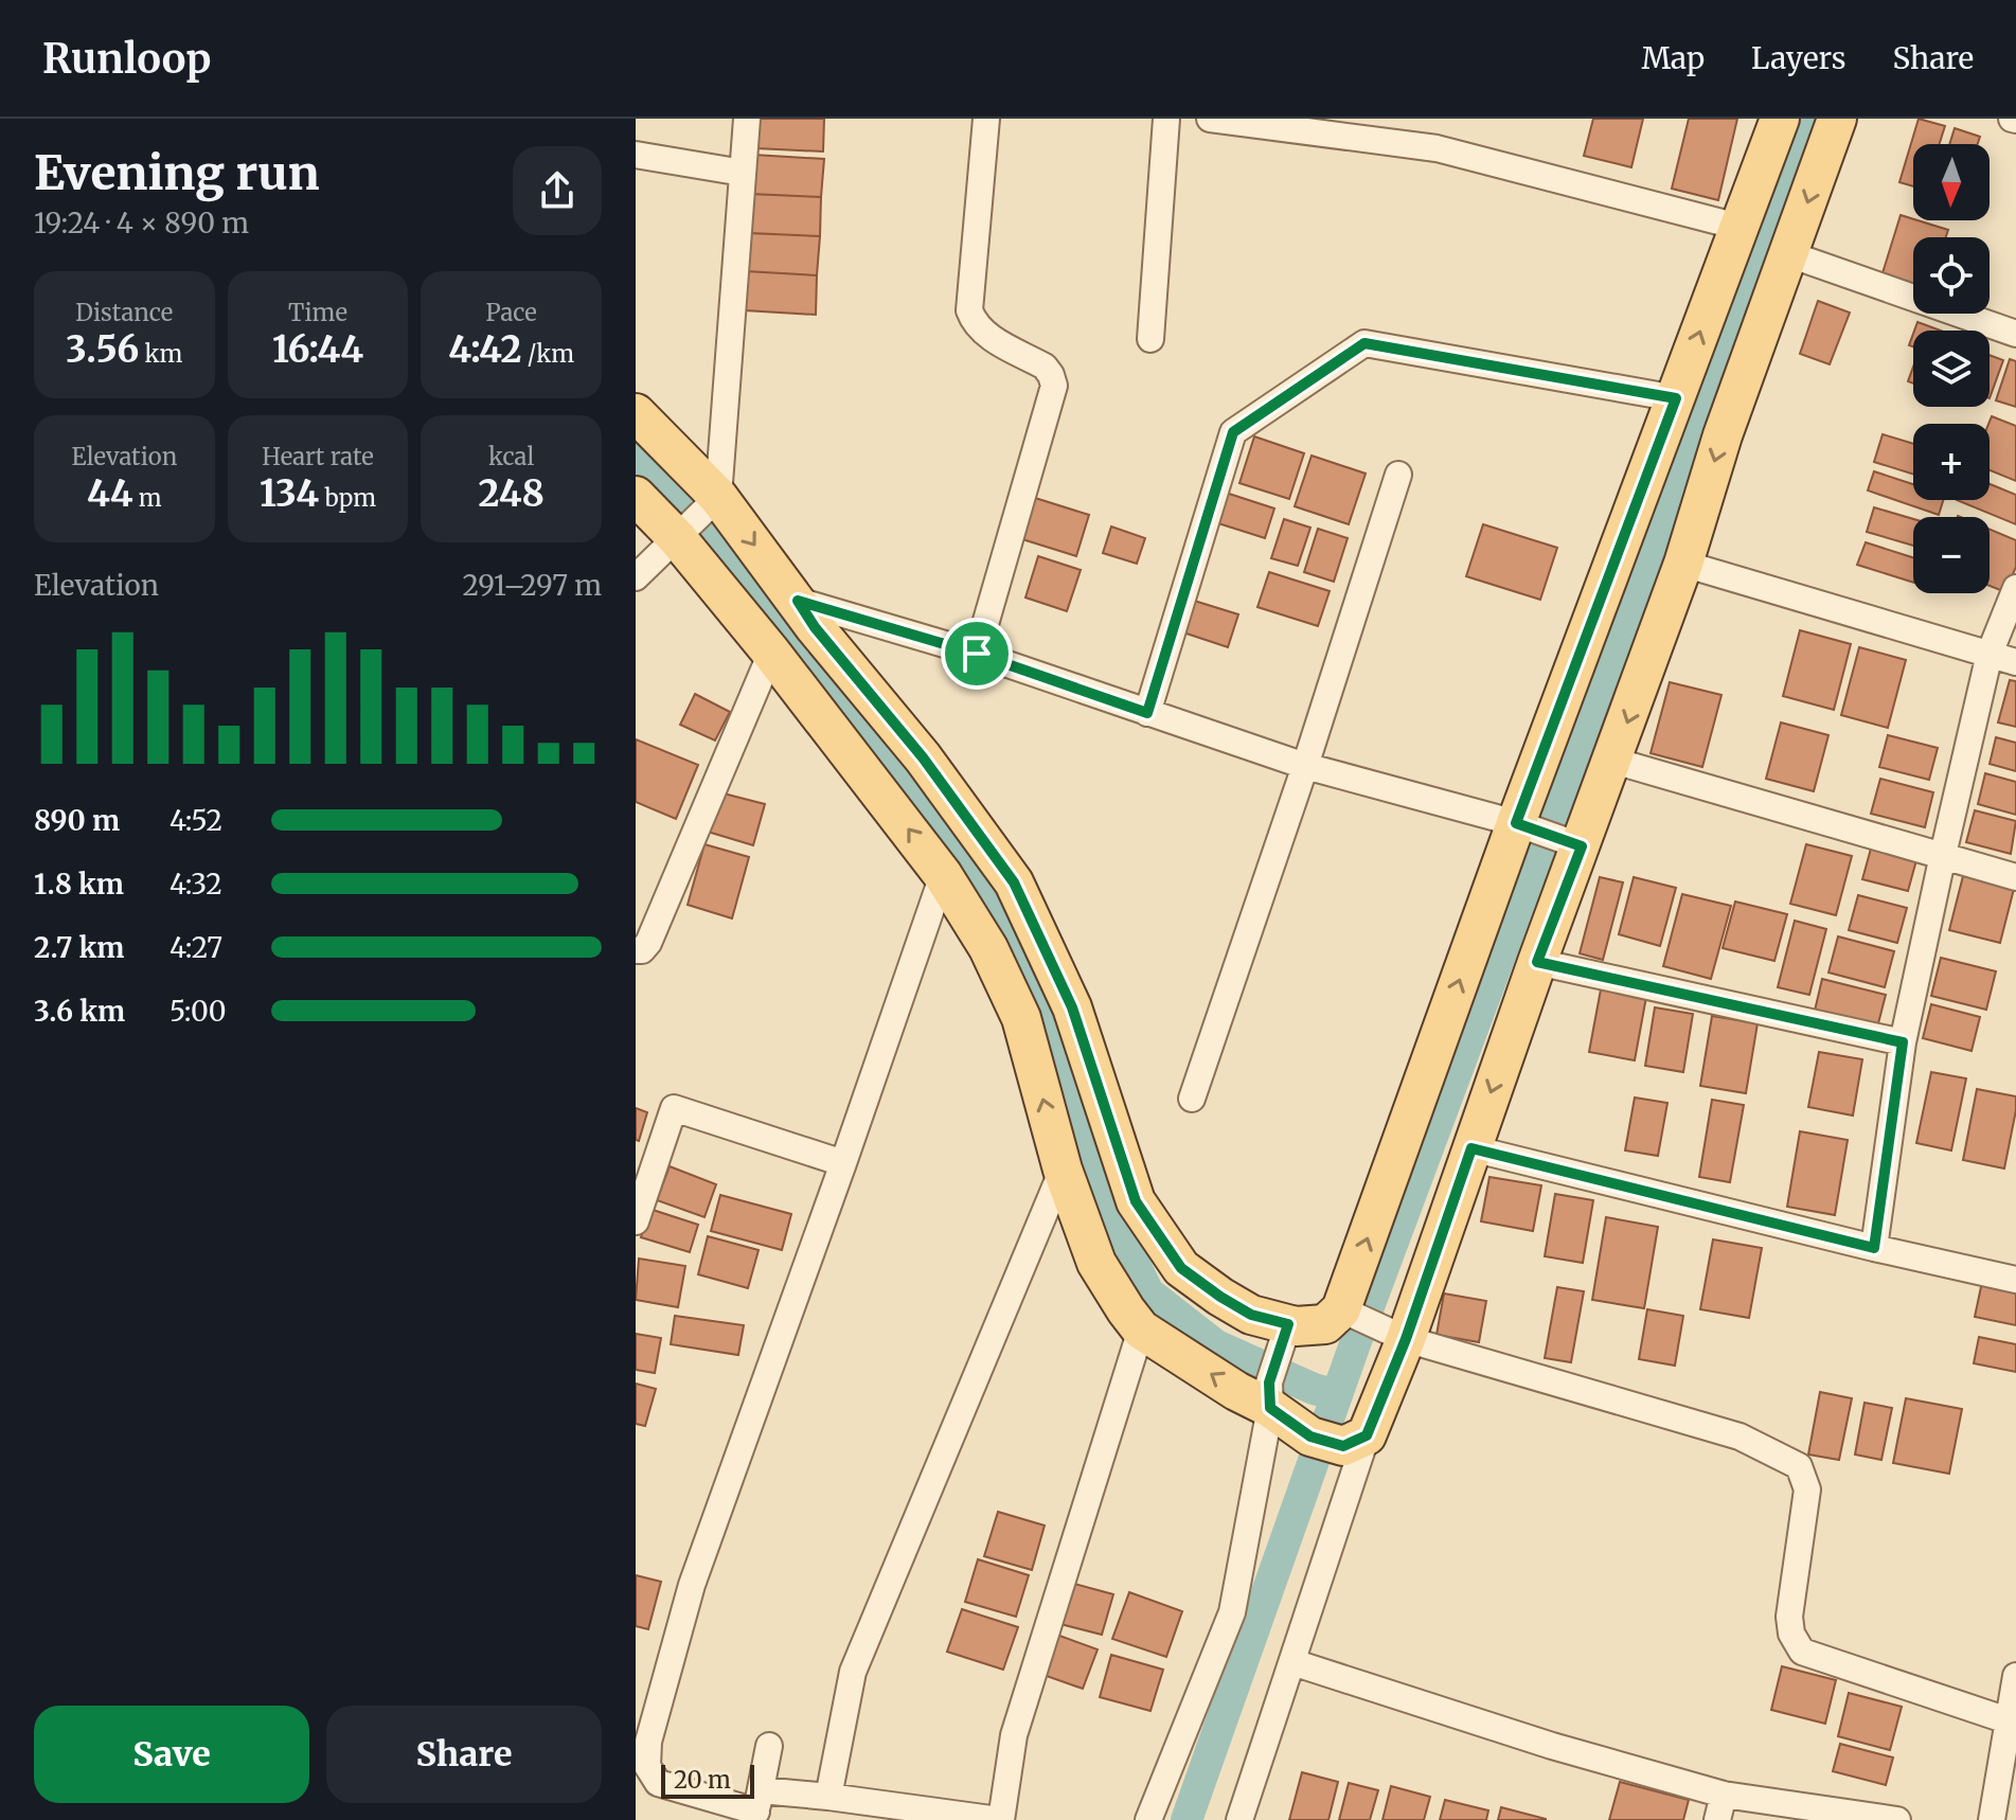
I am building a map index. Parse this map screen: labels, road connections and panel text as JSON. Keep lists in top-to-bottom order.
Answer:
{
  "scale_bar": "20 m",
  "north": "bottom",
  "page": {
    "header": "Runloop",
    "nav": ["Map", "Layers", "Share"],
    "heading": ["Evening run", "19:24 · 4 × 890 m"],
    "map_buttons": ["+", "−"],
    "stats": [
      ["Distance", "3.56 km"],
      ["Time", "16:44"],
      ["Pace", "4:42 /km"],
      ["Elevation", "44 m"],
      ["Heart rate", "134 bpm"],
      ["kcal", "248"]
    ],
    "chart": ["Elevation", "291–297 m"],
    "list": [
      {
        "name": "890 m",
        "note": "4:52"
      },
      {
        "name": "1.8 km",
        "note": "4:32"
      },
      {
        "name": "2.7 km",
        "note": "4:27"
      },
      {
        "name": "3.6 km",
        "note": "5:00"
      }
    ],
    "buttons": ["Save", "Share"],
    "scale": "20 m"
  }
}
